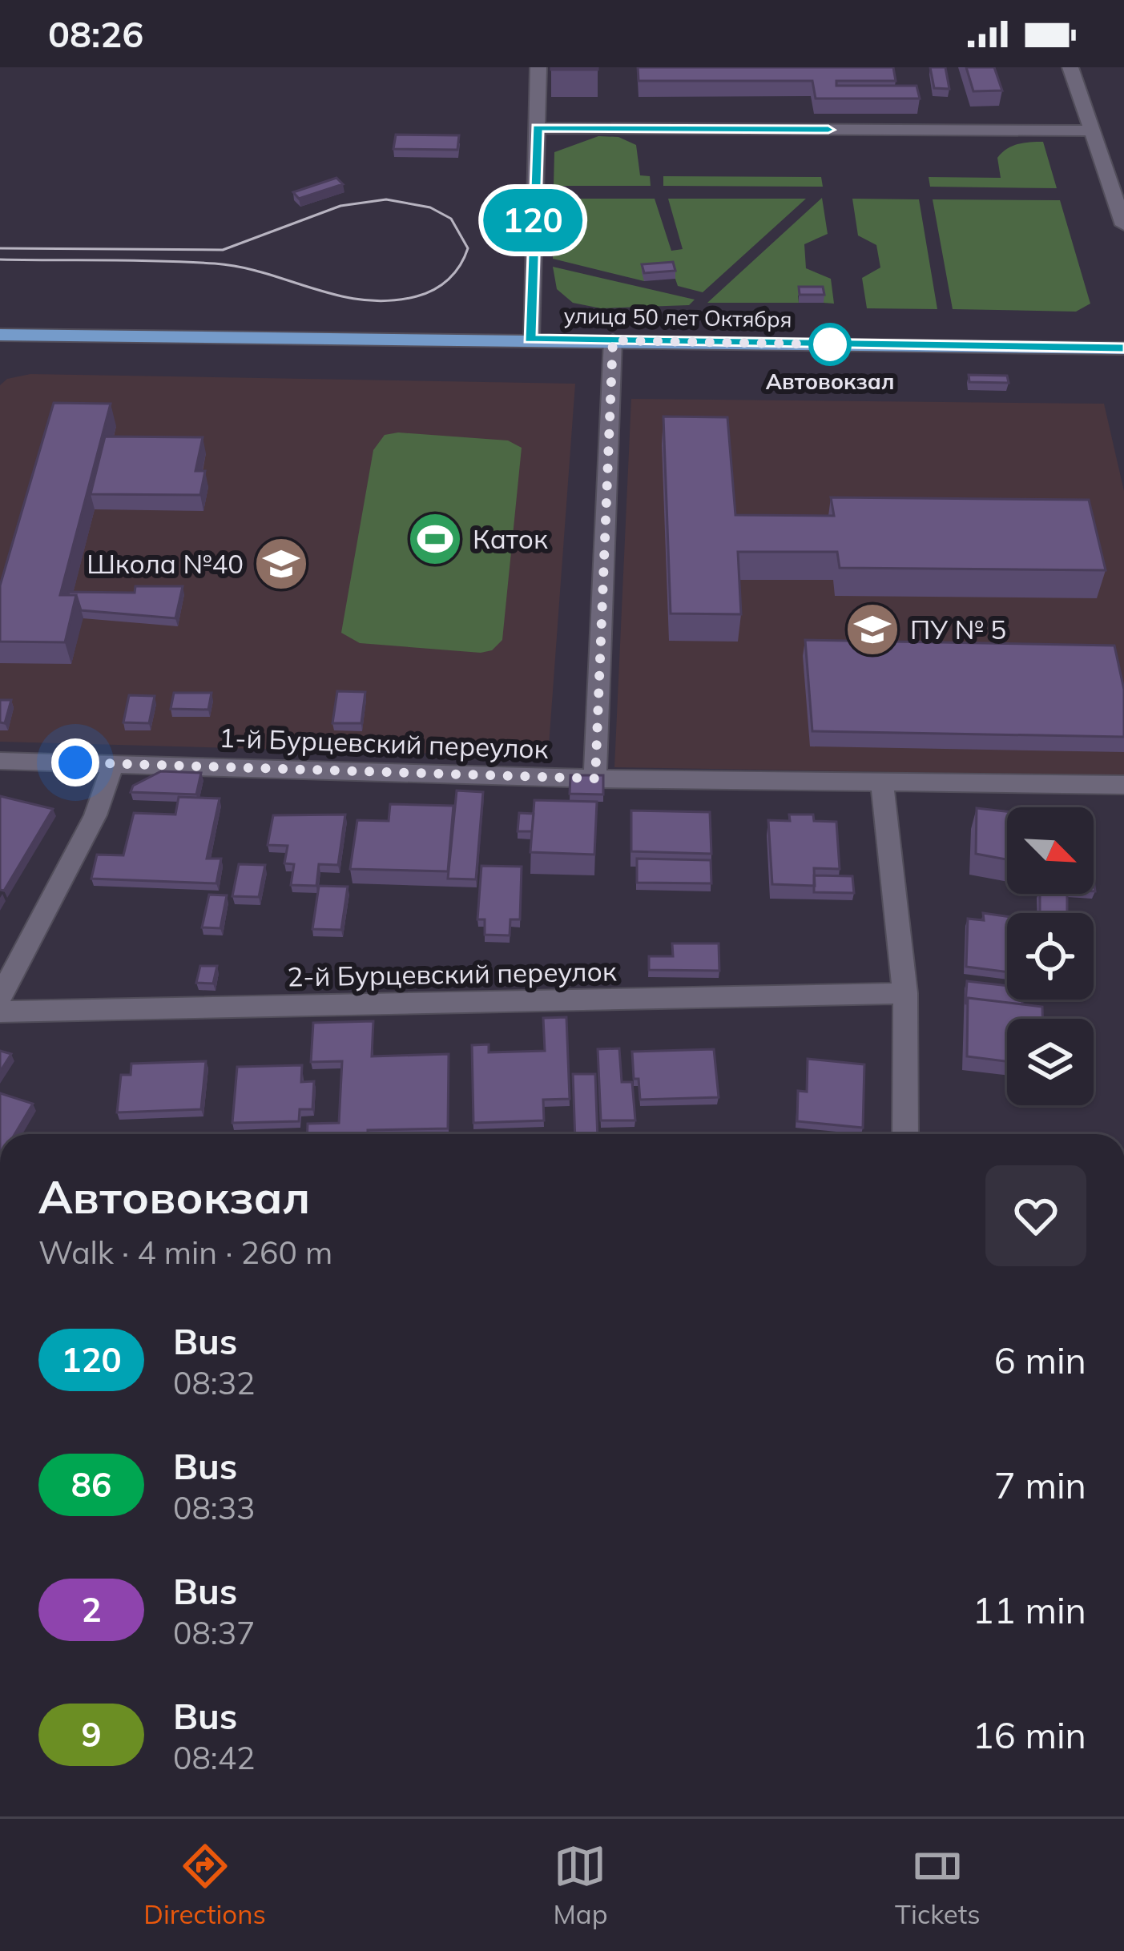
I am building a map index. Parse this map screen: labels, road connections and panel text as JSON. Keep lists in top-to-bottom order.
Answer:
{
  "streets": {
    "main road": ["улица 50 лет Октября"],
    "street": ["1-й Бурцевский переулок", "2-й Бурцевский переулок"]
  },
  "places": {
    "other": ["Автовокзал"],
    "sports": ["Каток"],
    "school or university": ["Школа №40", "ПУ № 5"]
  },
  "lines": ["bus line 120"],
  "north": "bottom right",
  "page": {
    "status": "08:26",
    "on_map": "120",
    "heading": ["Автовокзал", "Walk · 4 min · 260 m"],
    "list": [
      {
        "mark": "120",
        "name": "Bus",
        "note": "08:32",
        "value": "6 min"
      },
      {
        "mark": "86",
        "name": "Bus",
        "note": "08:33",
        "value": "7 min"
      },
      {
        "mark": "2",
        "name": "Bus",
        "note": "08:37",
        "value": "11 min"
      },
      {
        "mark": "9",
        "name": "Bus",
        "note": "08:42",
        "value": "16 min"
      }
    ],
    "tabs": ["Directions", "Map", "Tickets"]
  }
}
